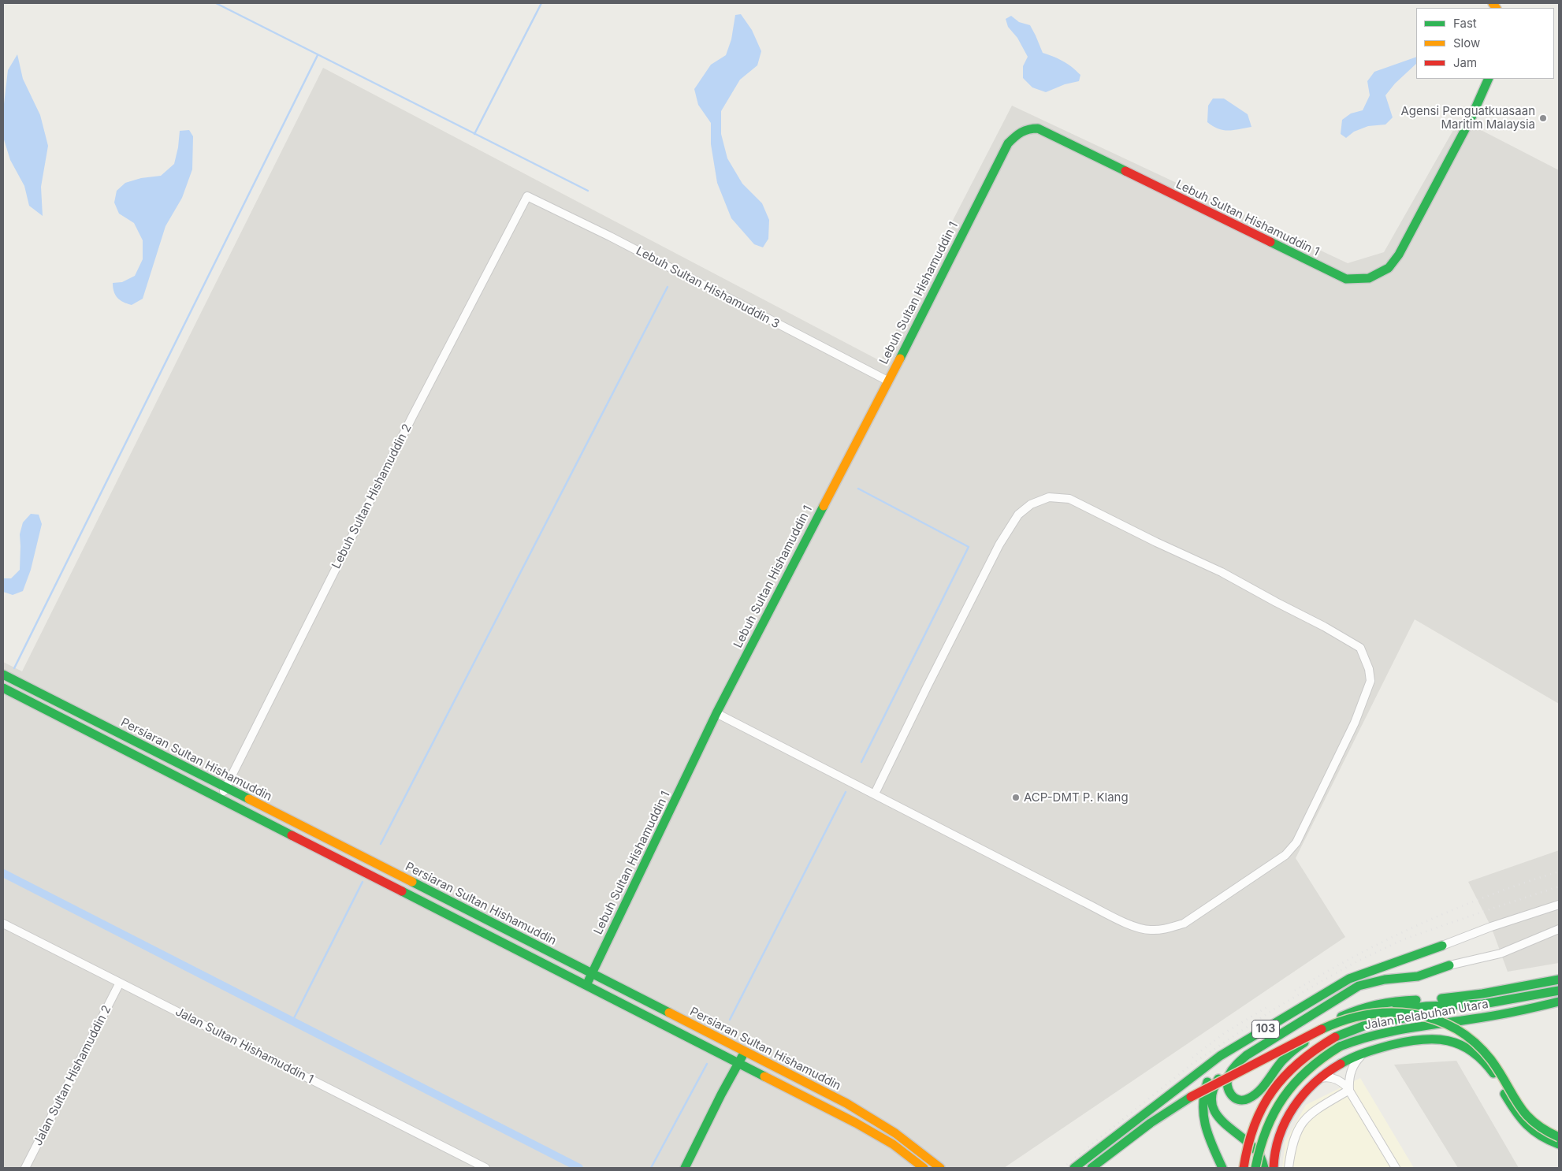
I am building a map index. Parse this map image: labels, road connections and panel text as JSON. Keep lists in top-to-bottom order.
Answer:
{
  "streets": {
    "street": [
      "Lebuh Sultan Hishamuddin 1",
      "Lebuh Sultan Hishamuddin 3",
      "Lebuh Sultan Hishamuddin 2",
      "Persiaran Sultan Hishamuddin",
      "Jalan Pelabuhan Utara",
      "103",
      "Jalan Sultan Hishamuddin 1",
      "Jalan Sultan Hishamuddin 2"
    ]
  },
  "crossings": [
    ["Lebuh Sultan Hishamuddin 1", "Lebuh Sultan Hishamuddin 3"],
    ["Lebuh Sultan Hishamuddin 1", "Persiaran Sultan Hishamuddin"],
    ["Lebuh Sultan Hishamuddin 3", "Lebuh Sultan Hishamuddin 2"],
    ["Lebuh Sultan Hishamuddin 2", "Persiaran Sultan Hishamuddin"],
    ["Jalan Sultan Hishamuddin 1", "Jalan Sultan Hishamuddin 2"]
  ],
  "places": ["Agensi Penguatkuasaan Maritim Malaysia", "ACP-DMT P. Klang"],
  "legend": ["Fast", "Slow", "Jam"]
}
